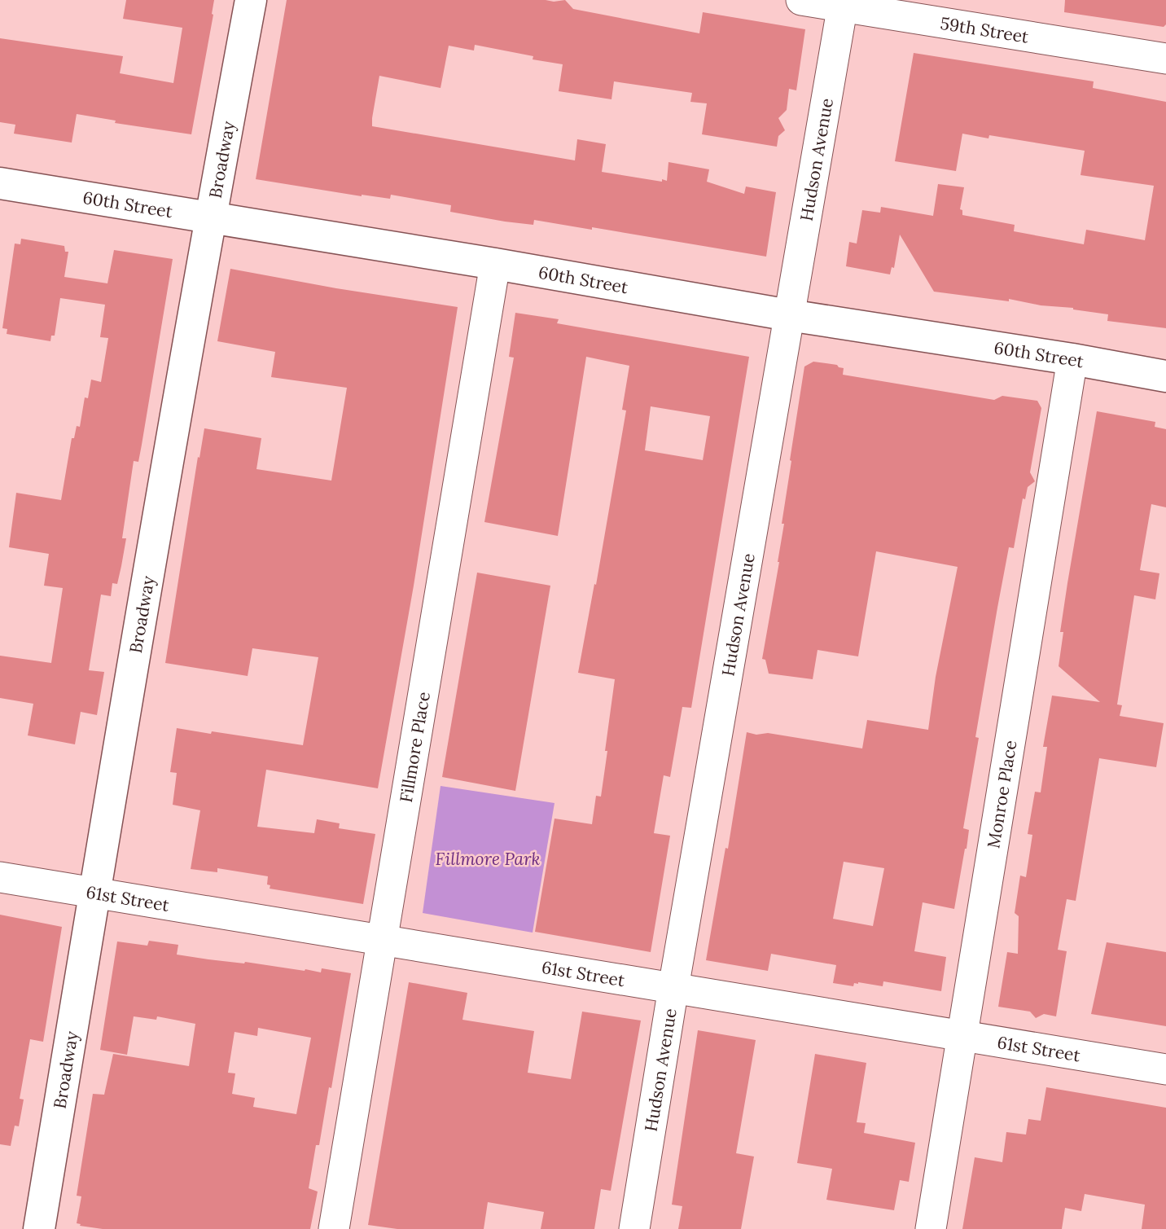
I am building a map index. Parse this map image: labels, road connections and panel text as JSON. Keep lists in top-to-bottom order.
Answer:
{
  "streets": {
    "street": [
      "59th Street",
      "Broadway",
      "Hudson Avenue",
      "60th Street",
      "Fillmore Place",
      "Monroe Place",
      "61st Street"
    ]
  },
  "crossings": [
    ["59th Street", "Hudson Avenue"],
    ["Broadway", "60th Street"],
    ["Broadway", "61st Street"],
    ["Hudson Avenue", "60th Street"],
    ["Hudson Avenue", "61st Street"],
    ["60th Street", "Fillmore Place"],
    ["60th Street", "Monroe Place"],
    ["Fillmore Place", "61st Street"],
    ["Monroe Place", "61st Street"]
  ],
  "parks": ["Fillmore Park"]
}
